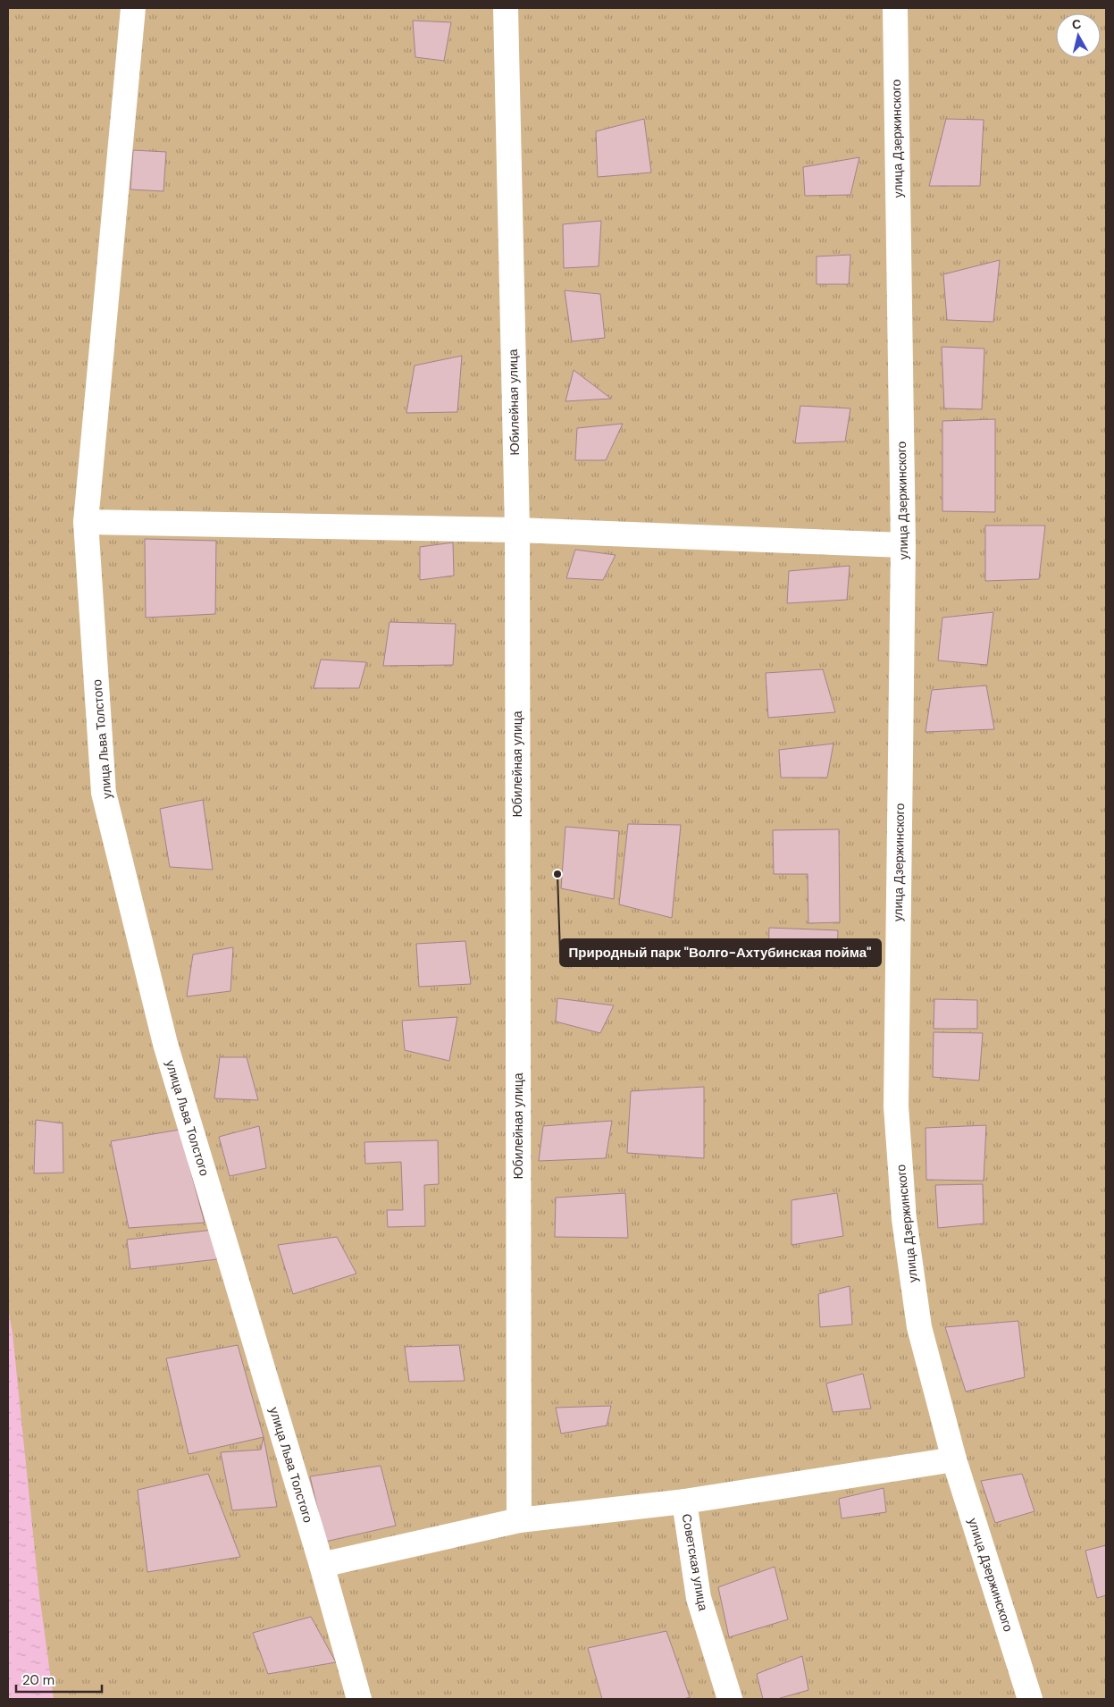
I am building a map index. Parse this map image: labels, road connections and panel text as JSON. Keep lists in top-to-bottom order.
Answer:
{
  "streets": {
    "street": [
      "улица Дзержинского",
      "Юбилейная улица",
      "улица Льва Толстого",
      "Советская улица"
    ]
  },
  "places": ["Природный парк \"Волго-Ахтубинская пойма\""],
  "scale_bar": "20 m",
  "north": "top"
}
